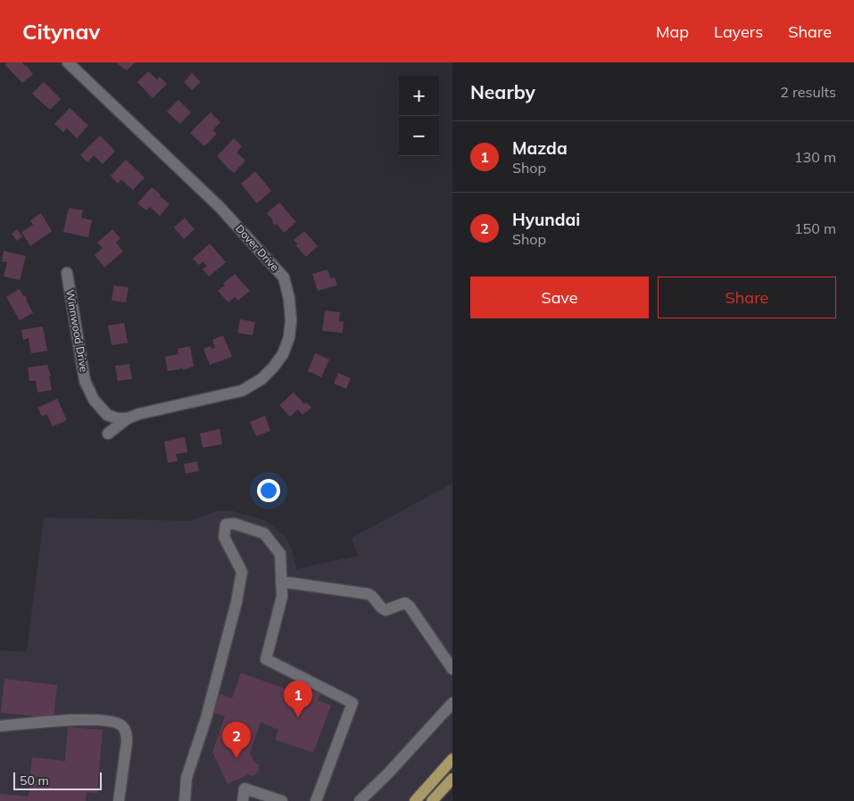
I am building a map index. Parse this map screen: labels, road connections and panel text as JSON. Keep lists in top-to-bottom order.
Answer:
{
  "streets": {
    "street": ["Dover Drive", "Winnwood Drive"]
  },
  "crossings": [
    ["Dover Drive", "Winnwood Drive"]
  ],
  "scale_bar": "50 m",
  "page": {
    "header": "Citynav",
    "nav": ["Map", "Layers", "Share"],
    "heading": ["Nearby", "2 results"],
    "map_buttons": ["+", "−"],
    "list": [
      {
        "mark": "1",
        "name": "Mazda",
        "note": "Shop",
        "value": "130 m"
      },
      {
        "mark": "2",
        "name": "Hyundai",
        "note": "Shop",
        "value": "150 m"
      }
    ],
    "buttons": ["Save", "Share"],
    "pins": ["1", "2"],
    "scale": "50 m"
  }
}
